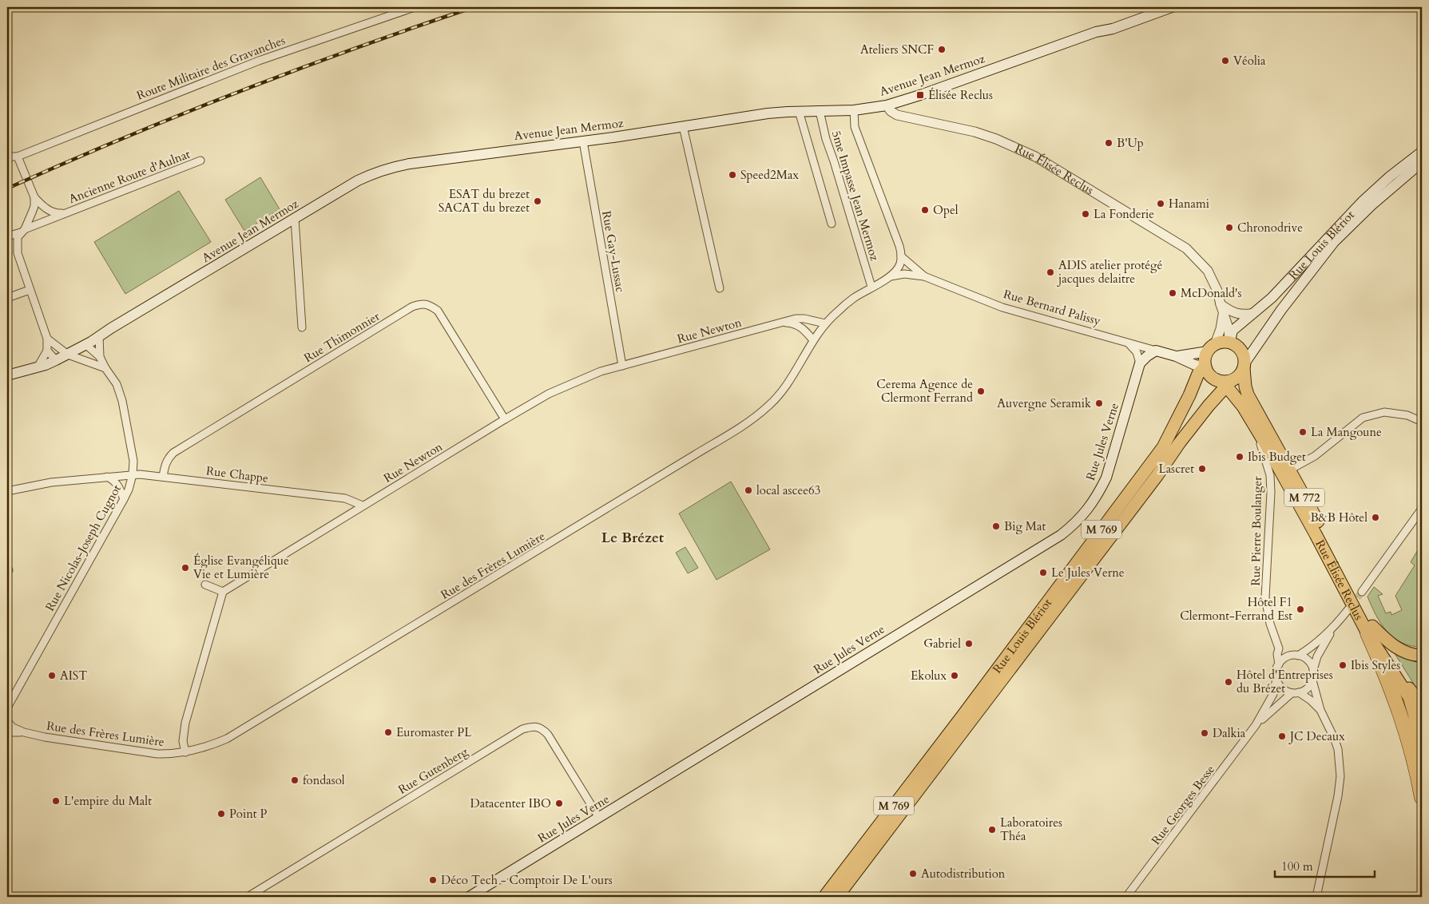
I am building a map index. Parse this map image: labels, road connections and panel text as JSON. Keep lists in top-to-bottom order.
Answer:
{
  "streets": {
    "main road": [
      "Avenue Jean Mermoz",
      "Rue Élisée Reclus",
      "Rue Louis Blériot",
      "Rue Bernard Palissy",
      "Rue Jules Verne",
      "M 772",
      "M 769"
    ],
    "street": [
      "Route Militaire des Gravanches",
      "Ancienne Route d'Aulnat",
      "5me Impasse Jean Mermoz",
      "Rue Gay-Lussac",
      "Rue Newton",
      "Rue Thimonnier",
      "Rue Chappe",
      "Rue Pierre Boulanger",
      "Rue Nicolas-Joseph Cugnot",
      "Rue des Frères Lumière",
      "Rue Gutenberg",
      "Rue Georges Besse"
    ]
  },
  "crossings": [
    ["Avenue Jean Mermoz", "Rue Élisée Reclus"],
    ["Avenue Jean Mermoz", "5me Impasse Jean Mermoz"],
    ["Avenue Jean Mermoz", "Rue Gay-Lussac"],
    ["Avenue Jean Mermoz", "Rue Nicolas-Joseph Cugnot"],
    ["Rue Élisée Reclus", "Rue Louis Blériot"],
    ["Rue Élisée Reclus", "Rue Bernard Palissy"],
    ["Rue Élisée Reclus", "Rue Pierre Boulanger"],
    ["5me Impasse Jean Mermoz", "Rue des Frères Lumière"],
    ["Rue Louis Blériot", "Rue Bernard Palissy"],
    ["Rue Gay-Lussac", "Rue Newton"],
    ["Rue Bernard Palissy", "Rue des Frères Lumière"],
    ["Rue Newton", "Rue Thimonnier"],
    ["Rue Newton", "Rue Chappe"],
    ["Rue Newton", "Rue des Frères Lumière"],
    ["Rue Thimonnier", "Rue Chappe"],
    ["Rue Jules Verne", "Rue Gutenberg"],
    ["Rue Chappe", "Rue Nicolas-Joseph Cugnot"],
    ["Rue Pierre Boulanger", "Rue Georges Besse"]
  ],
  "districts": ["Le Brézet"],
  "places": {
    "other": [
      "Ateliers SNCF",
      "Véolia",
      "B'Up",
      "Speed2Max",
      "ESAT du brezet SACAT du brezet",
      "Hanami",
      "Opel",
      "La Fonderie",
      "Chronodrive",
      "ADIS atelier protégé jacques delaitre",
      "McDonald's",
      "Cerema Agence de Clermont Ferrand",
      "Auvergne Seramik",
      "La Mangoune",
      "Ibis Budget",
      "Lascret",
      "local ascee63",
      "B&B Hôtel",
      "Big Mat",
      "Église Evangélique Vie et Lumière",
      "Le Jules Verne",
      "Hôtel F1 Clermont-Ferrand Est",
      "Gabriel",
      "Ibis Styles",
      "AIST",
      "Ekolux",
      "Hôtel d'Entreprises du Brézet",
      "Euromaster PL",
      "Dalkia",
      "JC Decaux",
      "fondasol",
      "L'empire du Malt",
      "Datacenter IBO",
      "Point P",
      "Laboratoires Théa",
      "Autodistribution",
      "Déco Tech - Comptoir De L'ours"
    ],
    "transit": ["Élisée Reclus"]
  },
  "scale_bar": "100 m"
}
